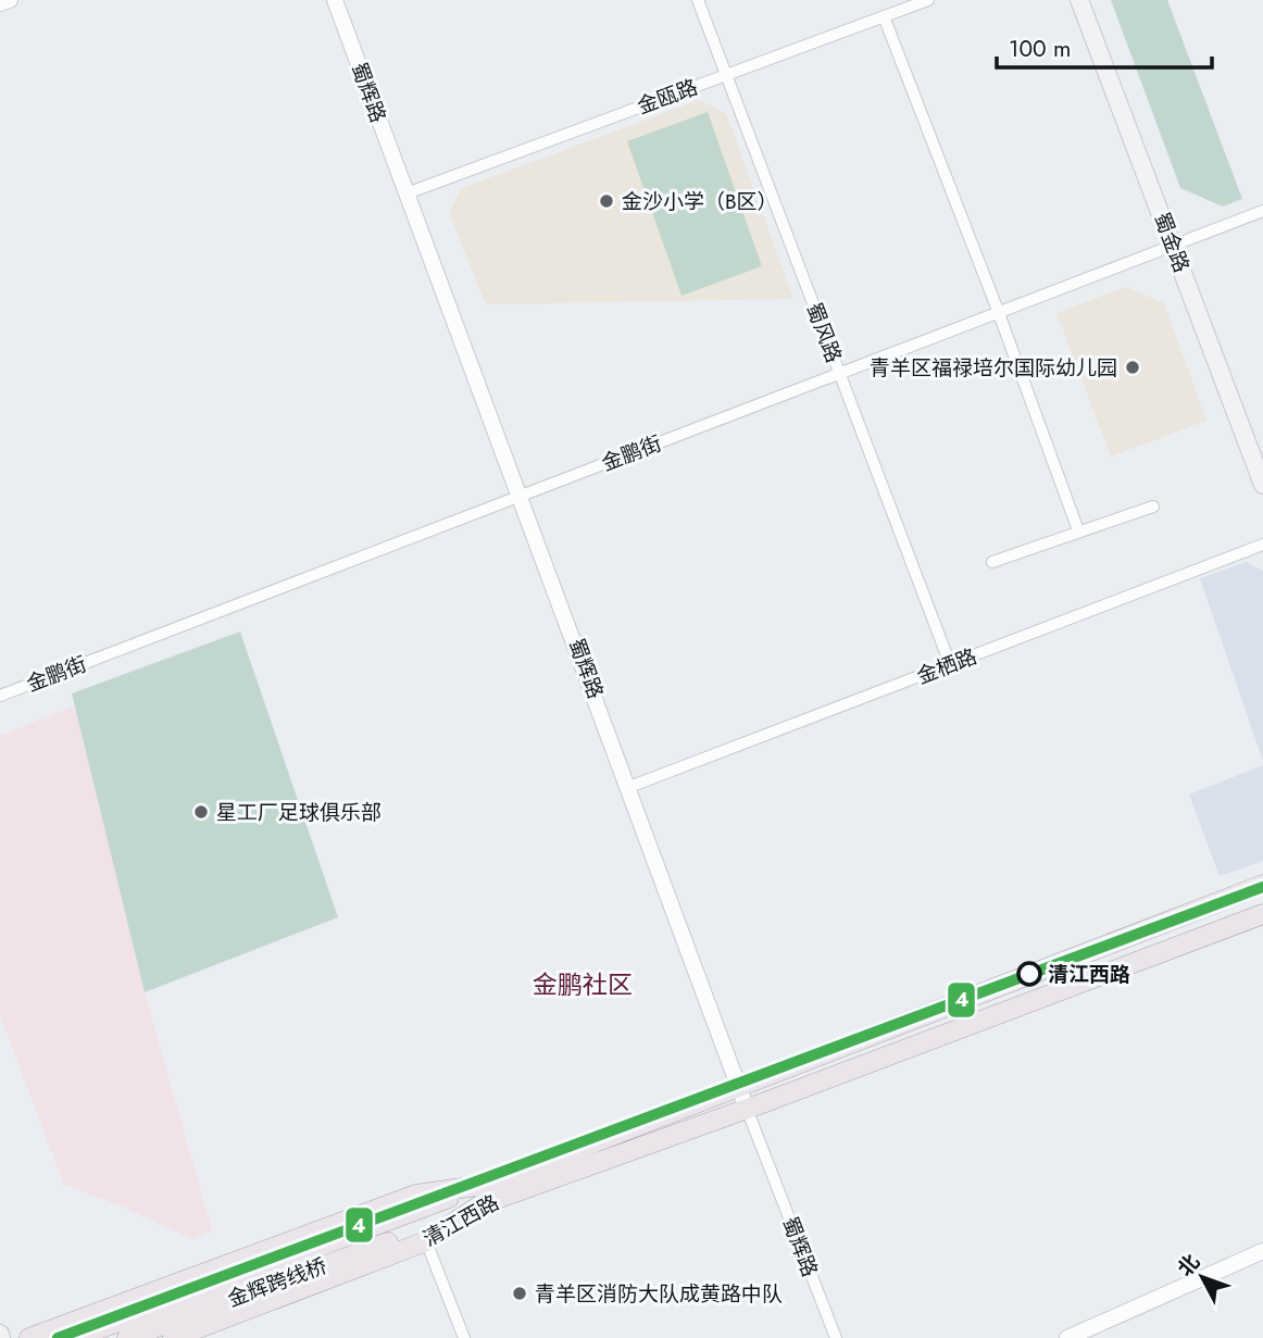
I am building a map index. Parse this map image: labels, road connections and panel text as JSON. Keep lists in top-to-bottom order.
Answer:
{
  "streets": {
    "main road": ["蜀金路", "清江西路", "金辉跨线桥"],
    "street": [
      "蜀辉路",
      "金瓯路",
      "蜀风路",
      "金鹏街",
      "金栖路"
    ]
  },
  "crossings": [
    ["蜀辉路", "金瓯路"],
    ["蜀辉路", "金鹏街"],
    ["蜀辉路", "金栖路"],
    ["蜀辉路", "清江西路"],
    ["金瓯路", "蜀风路"],
    ["蜀金路", "金鹏街"],
    ["蜀风路", "金鹏街"],
    ["蜀风路", "金栖路"],
    ["清江西路", "金辉跨线桥"]
  ],
  "districts": ["金鹏社区"],
  "places": [
    "金沙小学（B区）",
    "青羊区福禄培尔国际幼儿园",
    "星工厂足球俱乐部",
    "清江西路",
    "青羊区消防大队成黄路中队"
  ],
  "lines": ["transit line 4"],
  "scale_bar": "100 m",
  "north": "top left"
}
